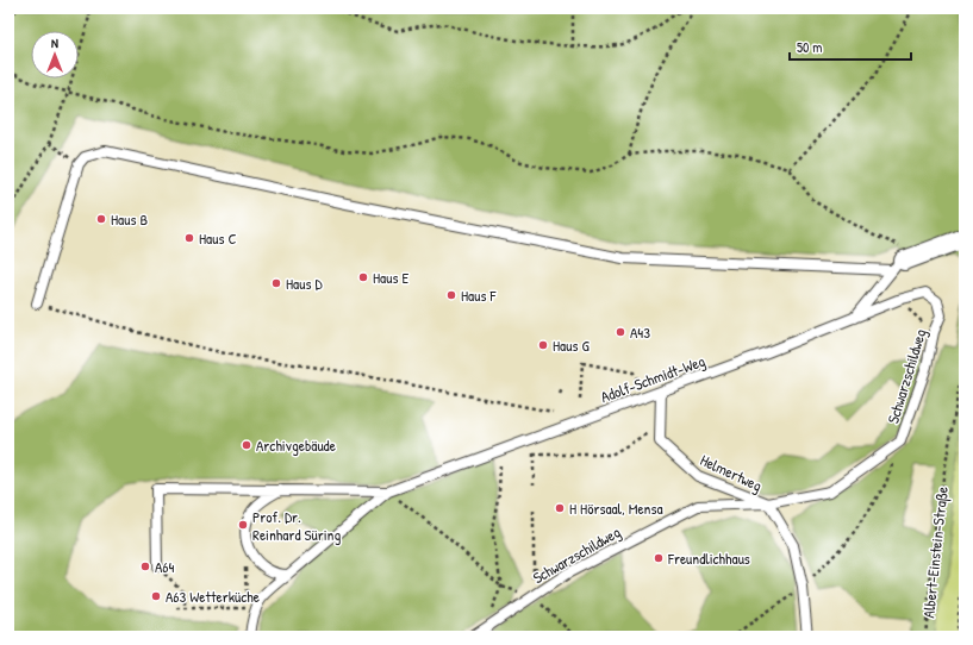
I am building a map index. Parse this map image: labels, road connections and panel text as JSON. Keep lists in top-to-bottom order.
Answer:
{
  "streets": {
    "lane": ["Schwarzschildweg", "Adolf-Schmidt-Weg", "Helmertweg"],
    "path": ["Albert-Einstein-Straße"]
  },
  "crossings": [
    ["Schwarzschildweg", "Adolf-Schmidt-Weg"],
    ["Schwarzschildweg", "Helmertweg"],
    ["Adolf-Schmidt-Weg", "Helmertweg"]
  ],
  "places": [
    "Haus B",
    "Haus C",
    "Haus E",
    "Haus D",
    "Haus F",
    "A43",
    "Haus G",
    "Archivgebäude",
    "H Hörsaal, Mensa",
    "Prof. Dr. Reinhard Süring",
    "Freundlichhaus",
    "A64",
    "A63 Wetterküche"
  ],
  "scale_bar": "50 m",
  "north": "top"
}
